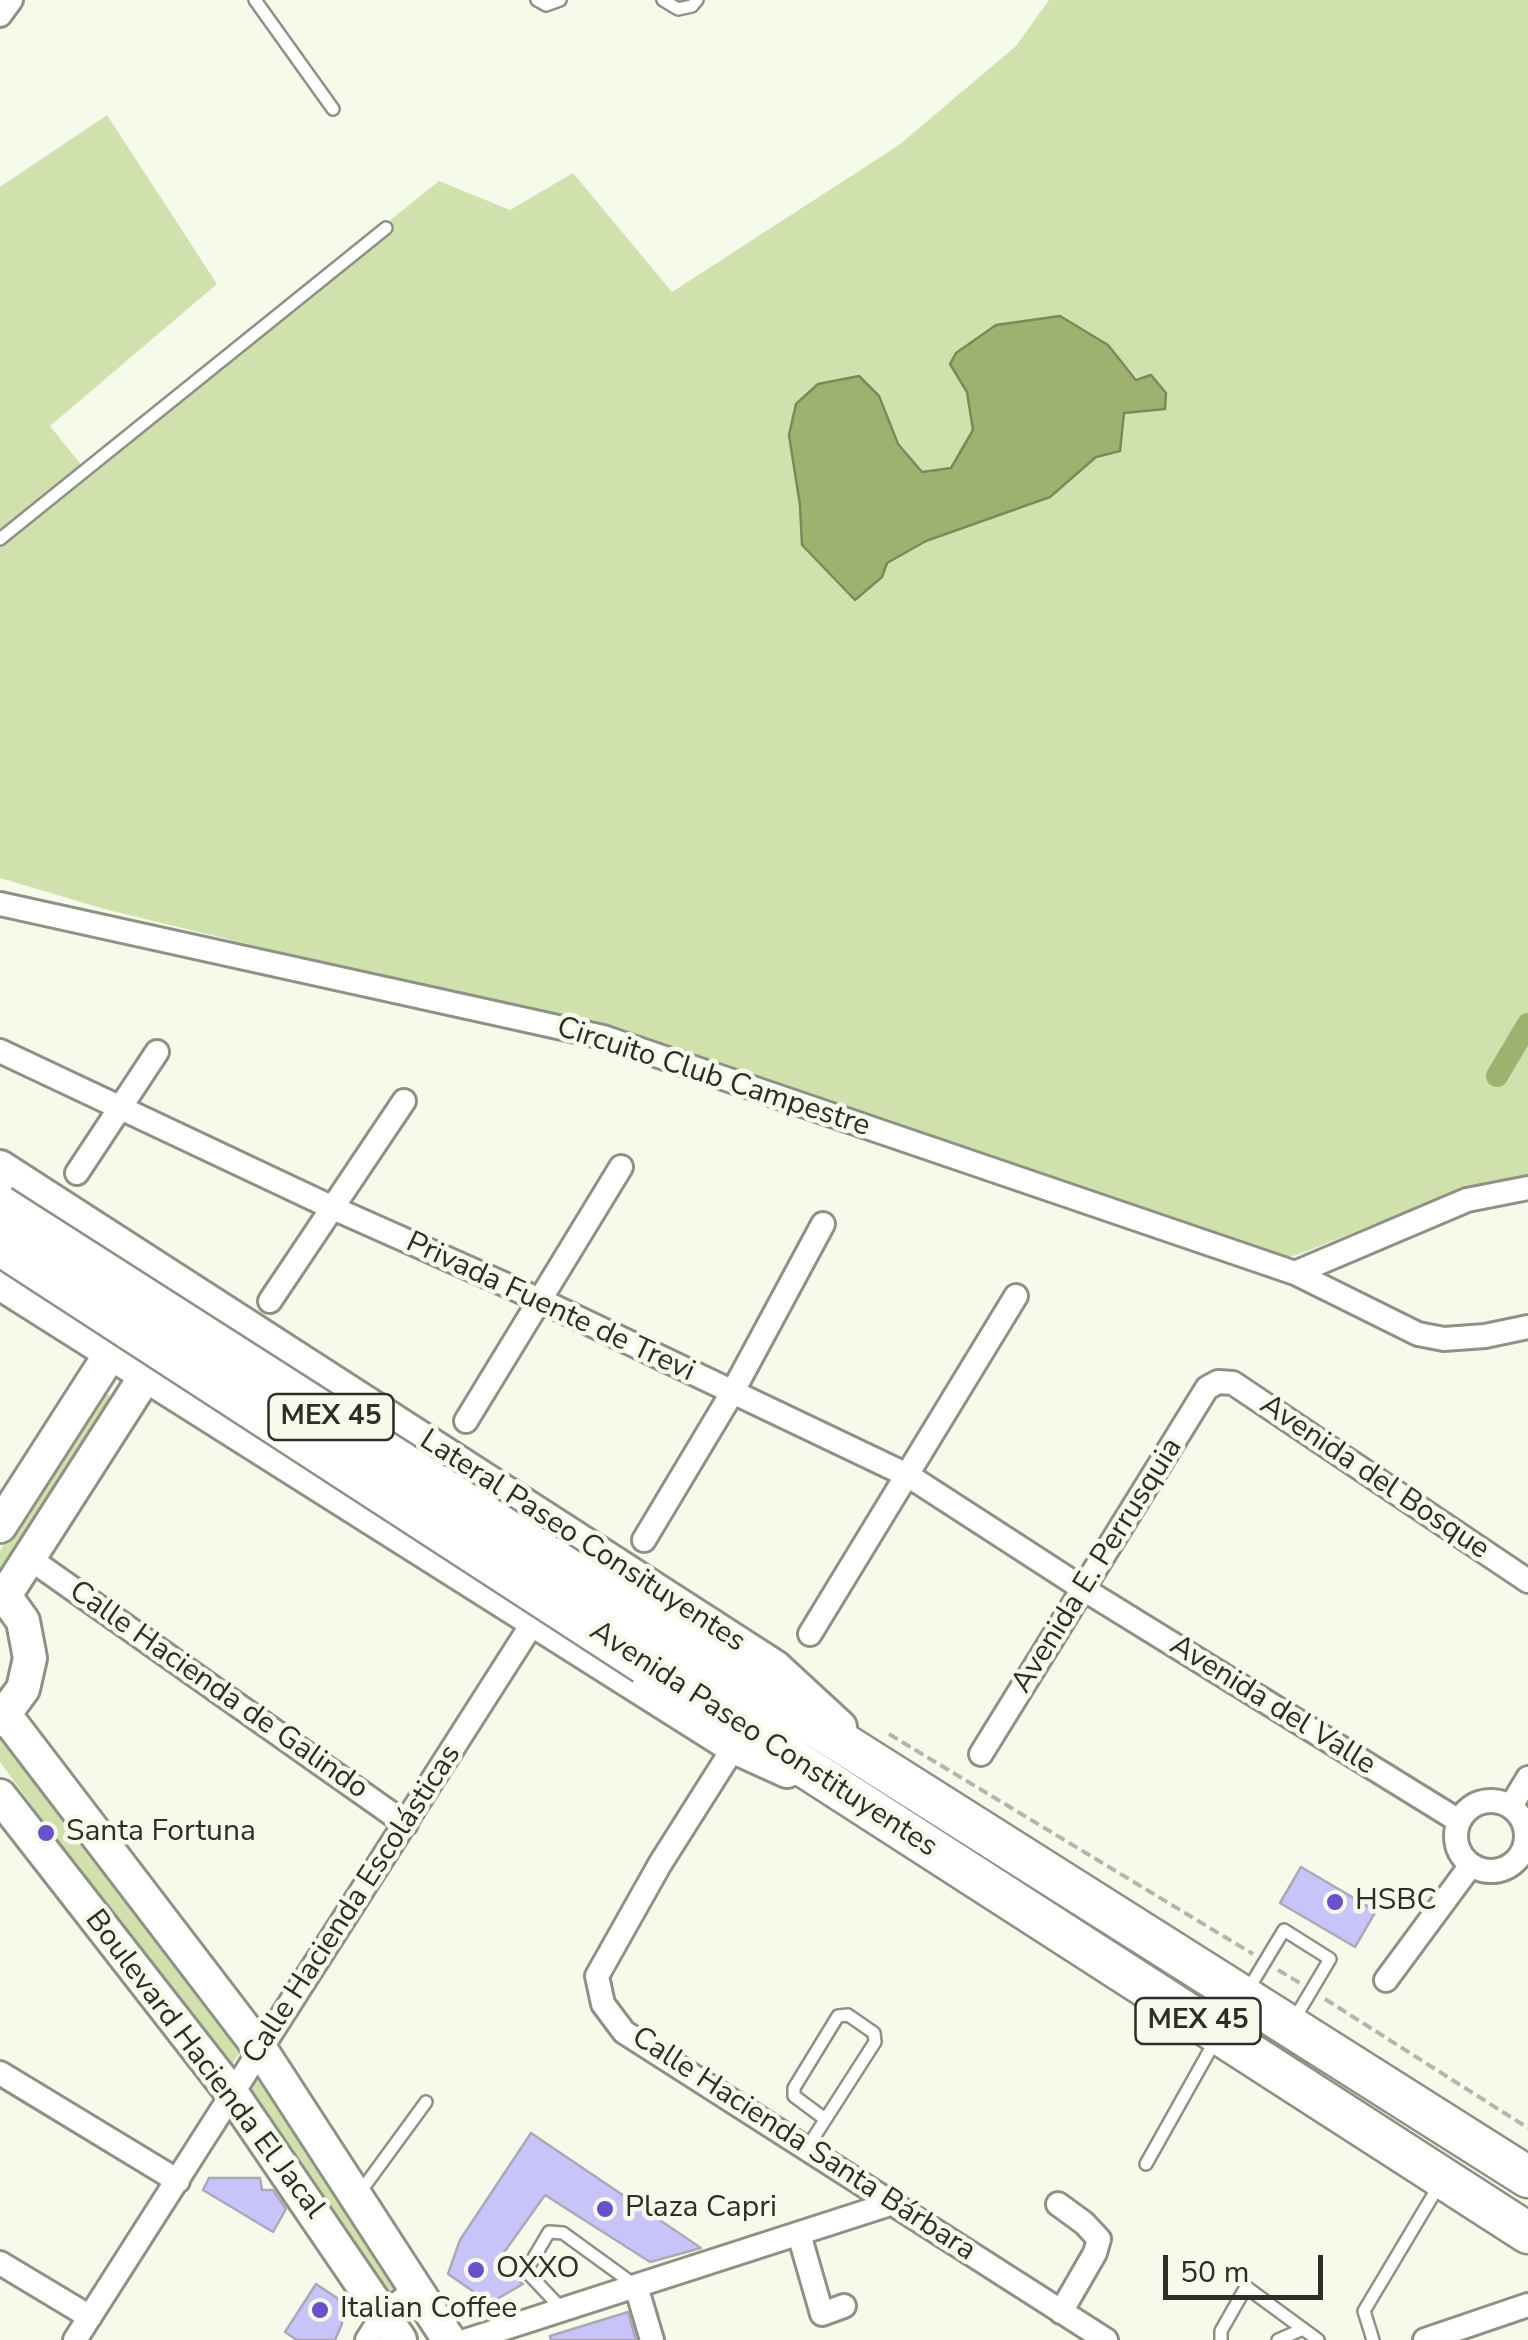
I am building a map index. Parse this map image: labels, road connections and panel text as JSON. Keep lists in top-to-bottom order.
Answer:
{
  "streets": {
    "highway": ["MEX 45", "Avenida Paseo Constituyentes"],
    "main road": ["Lateral Paseo Consituyentes", "Boulevard Hacienda El Jacal"],
    "street": [
      "Circuito Club Campestre",
      "Privada Fuente de Trevi",
      "Avenida del Bosque",
      "Avenida E. Perrusquia",
      "Calle Hacienda de Galindo",
      "Avenida del Valle",
      "Calle Hacienda Escolásticas",
      "Calle Hacienda Santa Bárbara"
    ]
  },
  "crossings": [
    ["Privada Fuente de Trevi", "Avenida E. Perrusquia"],
    ["Privada Fuente de Trevi", "Avenida del Valle"],
    ["Avenida del Bosque", "Avenida E. Perrusquia"],
    ["Lateral Paseo Consituyentes", "Avenida Paseo Constituyentes"],
    ["Avenida E. Perrusquia", "Avenida del Valle"],
    ["Calle Hacienda de Galindo", "Calle Hacienda Escolásticas"],
    ["Calle Hacienda Escolásticas", "Boulevard Hacienda El Jacal"]
  ],
  "places": [
    "Santa Fortuna",
    "HSBC",
    "Plaza Capri",
    "OXXO",
    "Italian Coffee"
  ],
  "scale_bar": "50 m"
}
